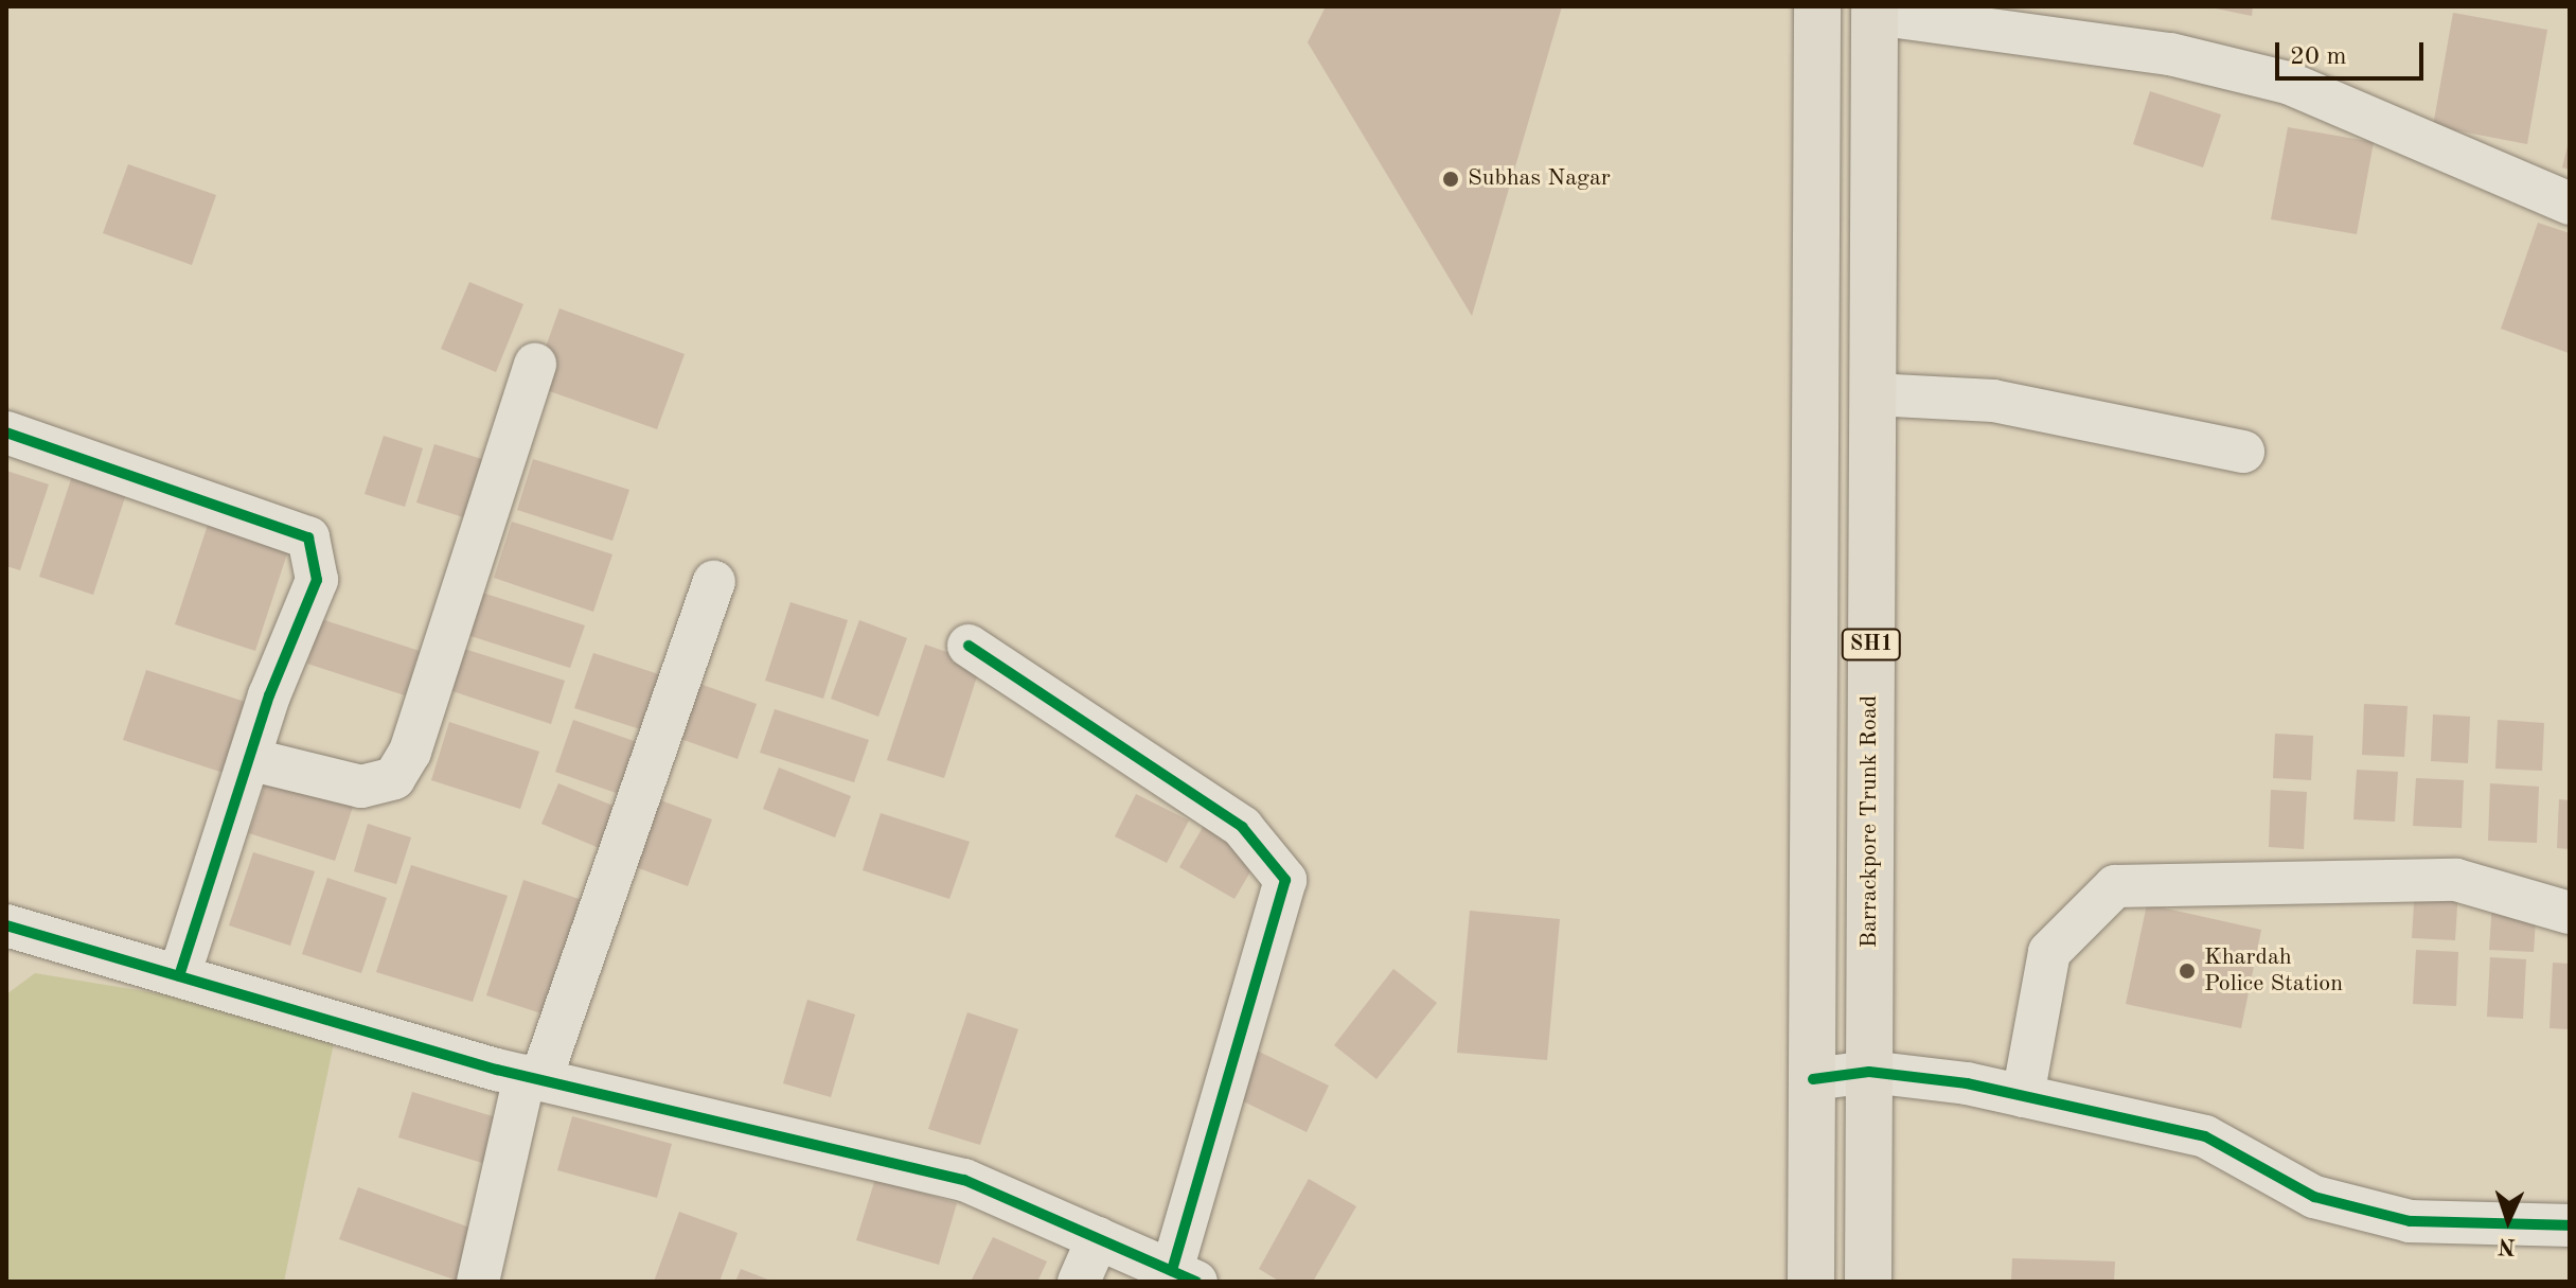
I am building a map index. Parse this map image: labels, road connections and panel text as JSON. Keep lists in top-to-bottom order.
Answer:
{
  "streets": {
    "main road": ["SH1", "Barrackpore Trunk Road"]
  },
  "places": ["Subhas Nagar", "Khardah Police Station"],
  "scale_bar": "20 m",
  "north": "bottom"
}
